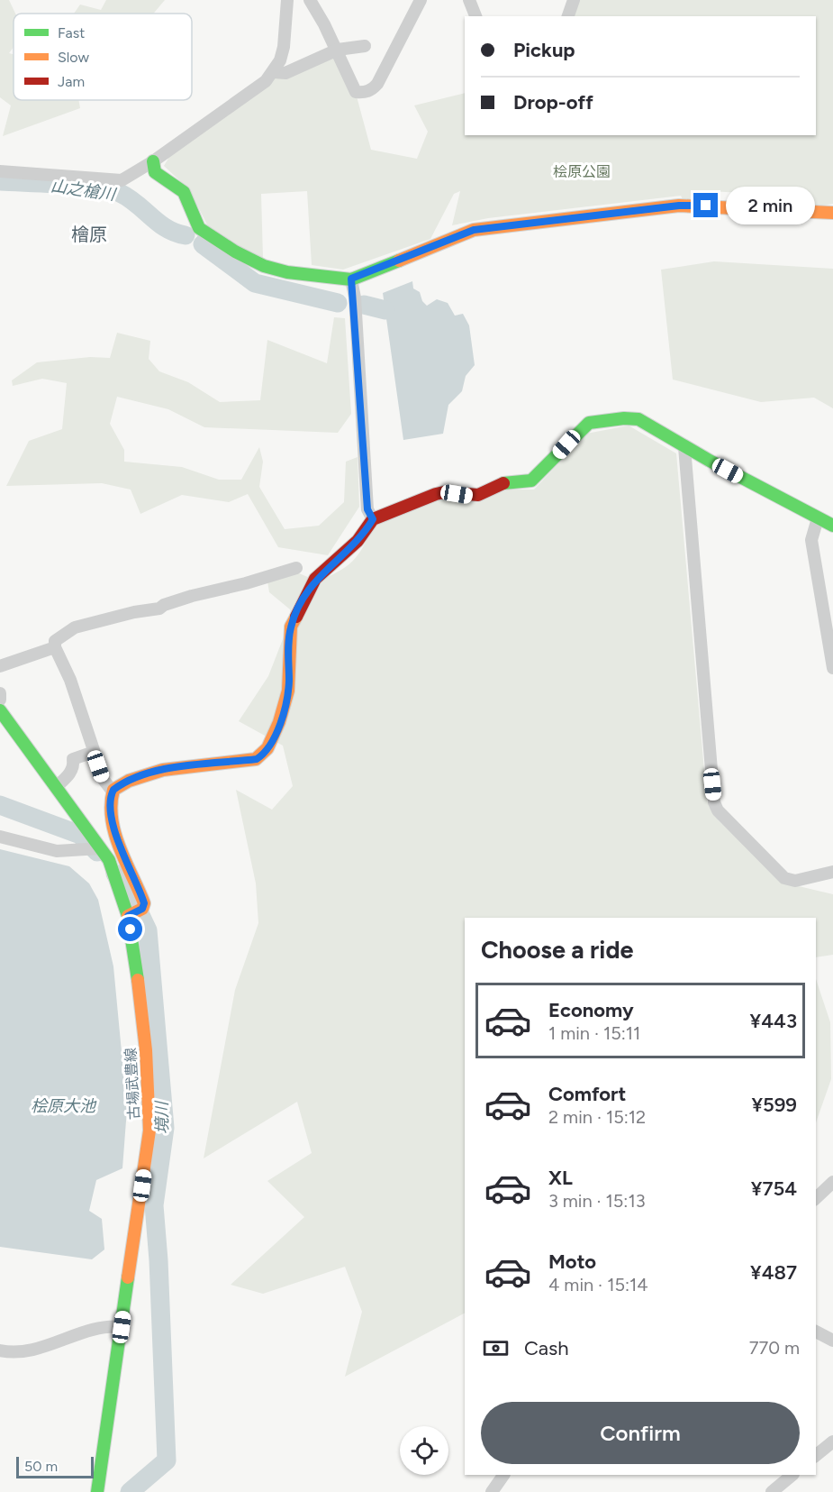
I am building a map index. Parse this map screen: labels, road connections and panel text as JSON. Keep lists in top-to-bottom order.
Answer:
{
  "streets": {
    "street": ["古場武豊線"]
  },
  "districts": ["檜原"],
  "water": ["山之槍川", "桧原大池", "境川"],
  "parks": ["桧原公園"],
  "legend": ["Fast", "Slow", "Jam"],
  "scale_bar": "50 m",
  "page": {
    "banner": ["Pickup", "Drop-off"],
    "bubble": "2 min",
    "heading": "Choose a ride",
    "list": [
      {
        "name": "Economy",
        "note": "1 min · 15:11",
        "value": "¥443"
      },
      {
        "name": "Comfort",
        "note": "2 min · 15:12",
        "value": "¥599"
      },
      {
        "name": "XL",
        "note": "3 min · 15:13",
        "value": "¥754"
      },
      {
        "name": "Moto",
        "note": "4 min · 15:14",
        "value": "¥487"
      }
    ],
    "pay": ["Cash", "770 m"],
    "buttons": "Confirm",
    "scale": "50 m"
  }
}
